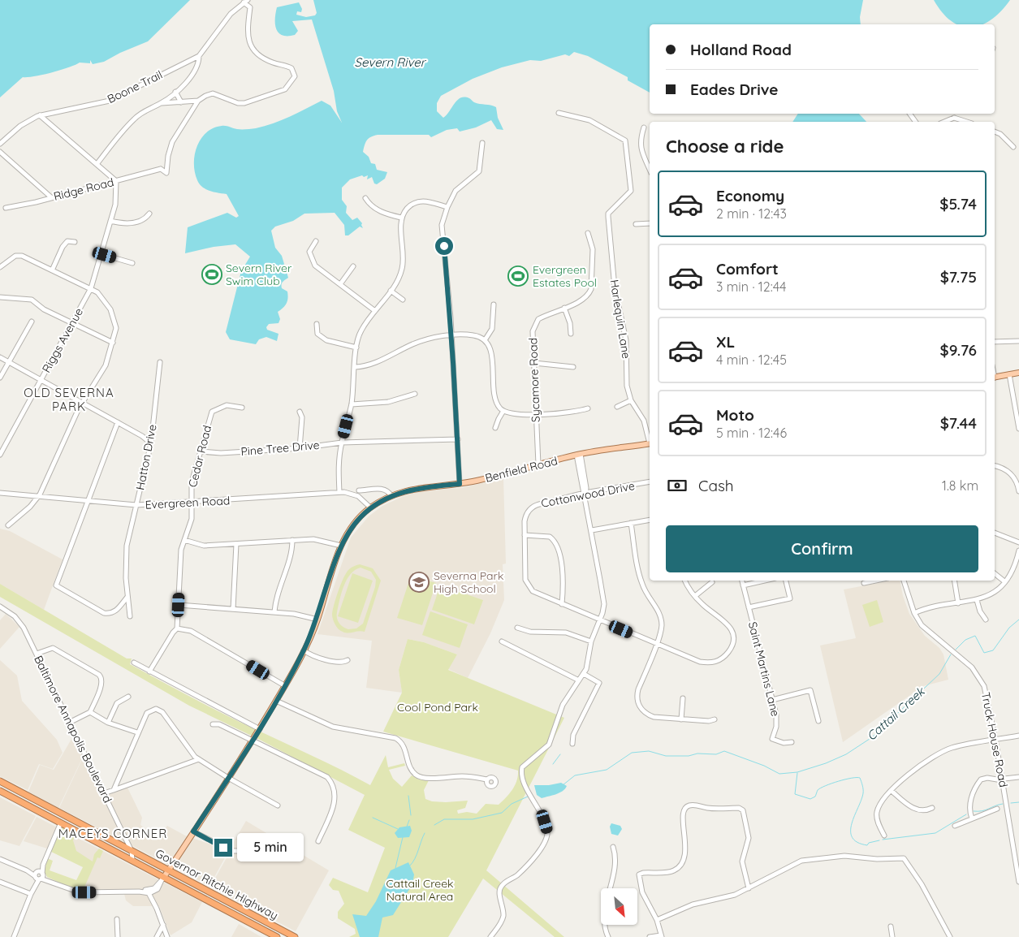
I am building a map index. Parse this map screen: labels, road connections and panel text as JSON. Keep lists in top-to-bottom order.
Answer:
{
  "streets": {
    "highway": ["Governor Ritchie Highway"],
    "main road": ["Benfield Road"],
    "street": [
      "Boone Trail",
      "Ridge Road",
      "Harlequin Lane",
      "Riggs Avenue",
      "Sycamore Road",
      "Pine Tree Drive",
      "Cedar Road",
      "Hatton Drive",
      "Cottonwood Drive",
      "Evergreen Road",
      "Saint Martins Lane",
      "Baltimore Annapolis Boulevard",
      "Truck House Road"
    ]
  },
  "crossings": [
    ["Ridge Road", "Riggs Avenue"],
    ["Sycamore Road", "Benfield Road"],
    ["Pine Tree Drive", "Cedar Road"],
    ["Cedar Road", "Evergreen Road"],
    ["Hatton Drive", "Evergreen Road"],
    ["Benfield Road", "Evergreen Road"],
    ["Benfield Road", "Governor Ritchie Highway"],
    ["Baltimore Annapolis Boulevard", "Governor Ritchie Highway"]
  ],
  "districts": ["OLD SEVERNA PARK", "MACEYS CORNER"],
  "water": ["Severn River", "Cattail Creek"],
  "parks": ["Cool Pond Park", "Cattail Creek Natural Area"],
  "places": {
    "sports": ["Severn River Swim Club", "Evergreen Estates Pool"],
    "school or university": ["Severna Park High School"]
  },
  "north": "bottom right",
  "page": {
    "banner": ["Holland Road", "Eades Drive"],
    "heading": "Choose a ride",
    "list": [
      {
        "name": "Economy",
        "note": "2 min · 12:43",
        "value": "$5.74"
      },
      {
        "name": "Comfort",
        "note": "3 min · 12:44",
        "value": "$7.75"
      },
      {
        "name": "XL",
        "note": "4 min · 12:45",
        "value": "$9.76"
      },
      {
        "name": "Moto",
        "note": "5 min · 12:46",
        "value": "$7.44"
      }
    ],
    "pay": ["Cash", "1.8 km"],
    "buttons": "Confirm",
    "bubble": "5 min"
  }
}
